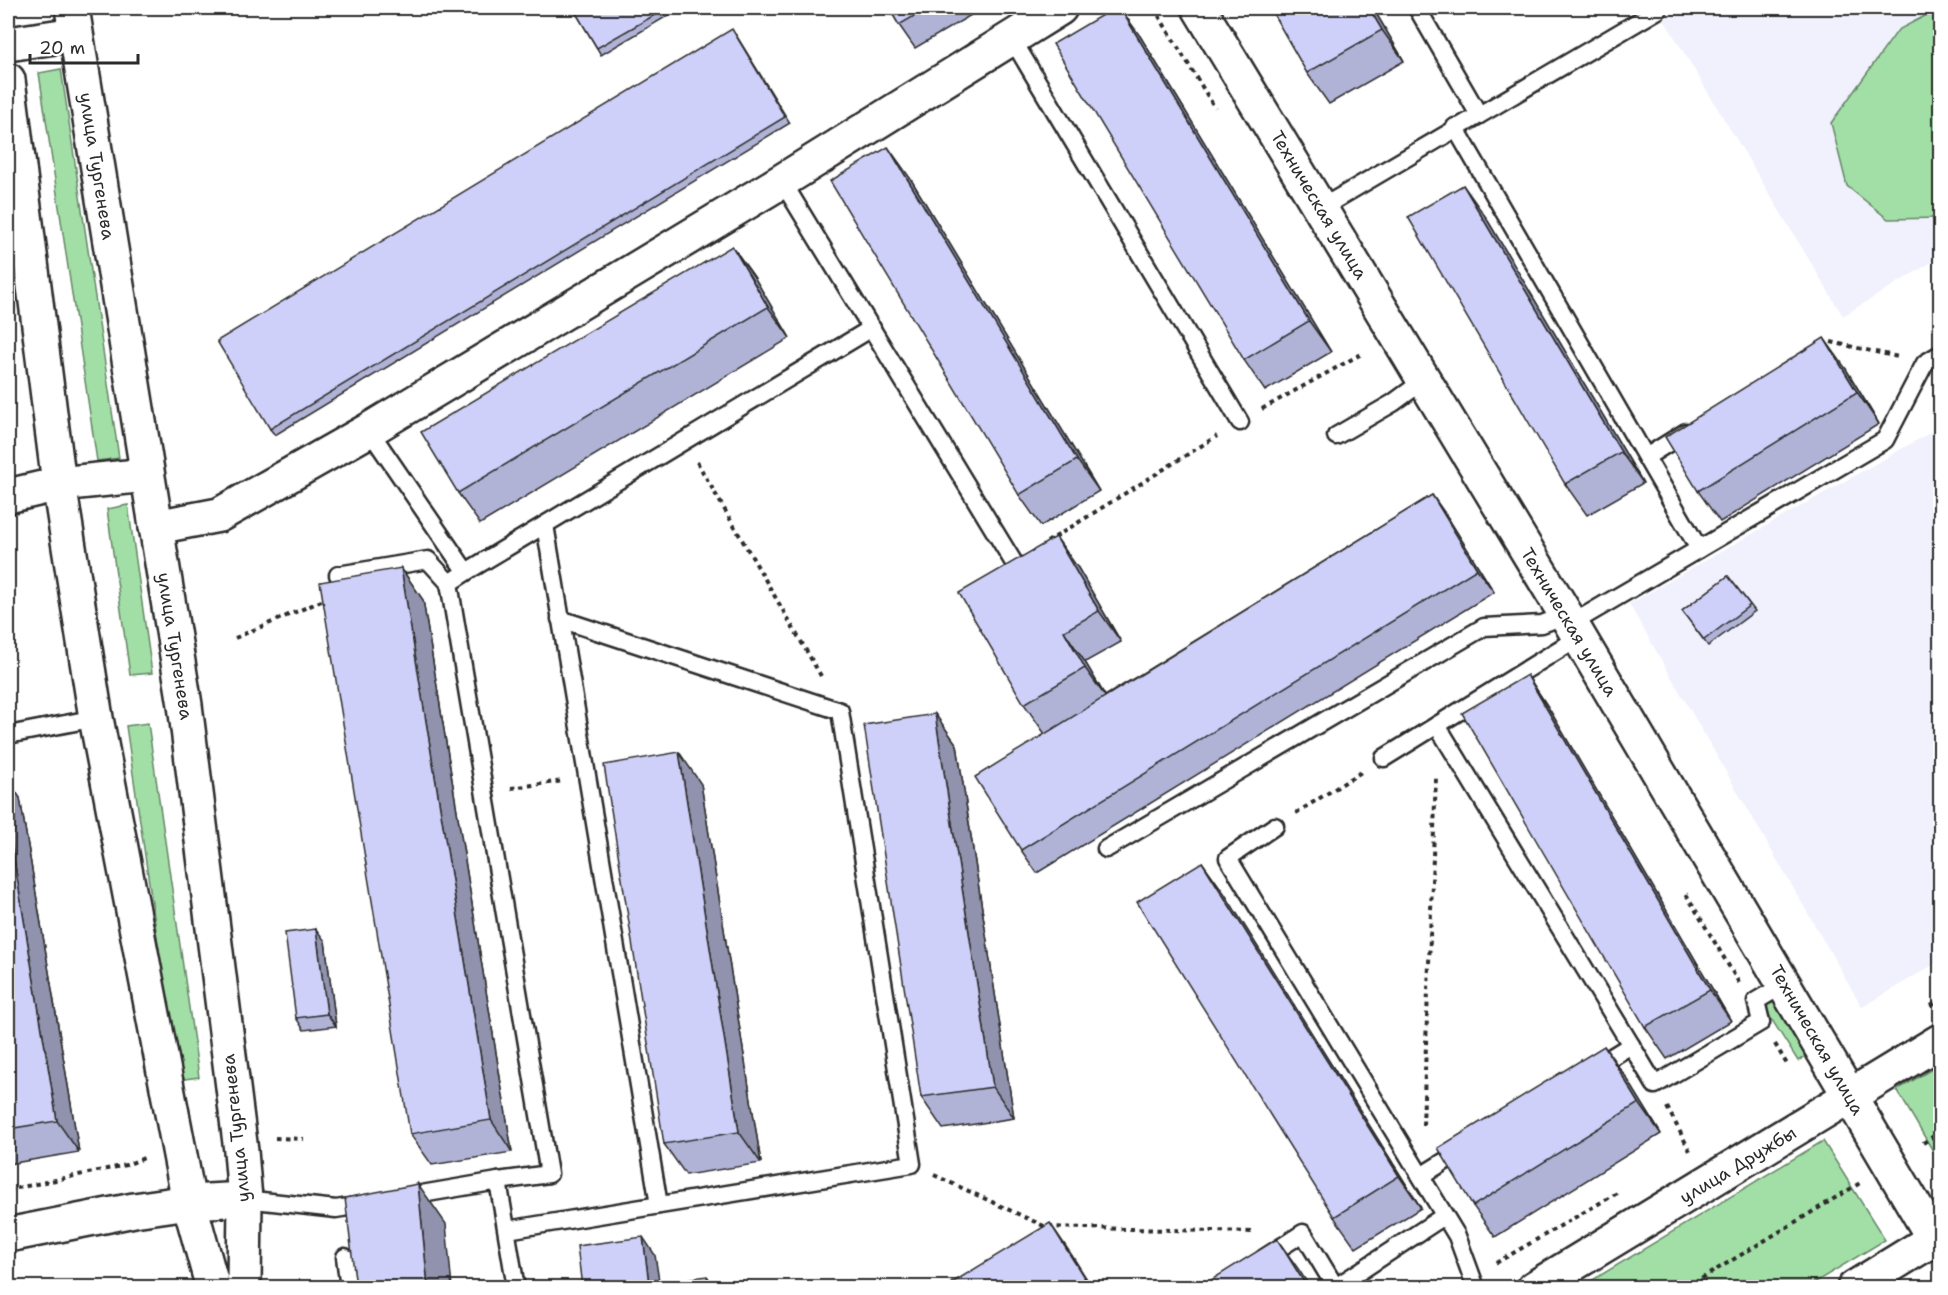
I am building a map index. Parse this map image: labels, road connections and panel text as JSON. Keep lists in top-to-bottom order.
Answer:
{
  "streets": {
    "main road": ["улица Тургенева", "Техническая улица", "улица Дружбы"]
  },
  "crossings": [
    ["Техническая улица", "улица Дружбы"]
  ],
  "scale_bar": "20 m"
}
